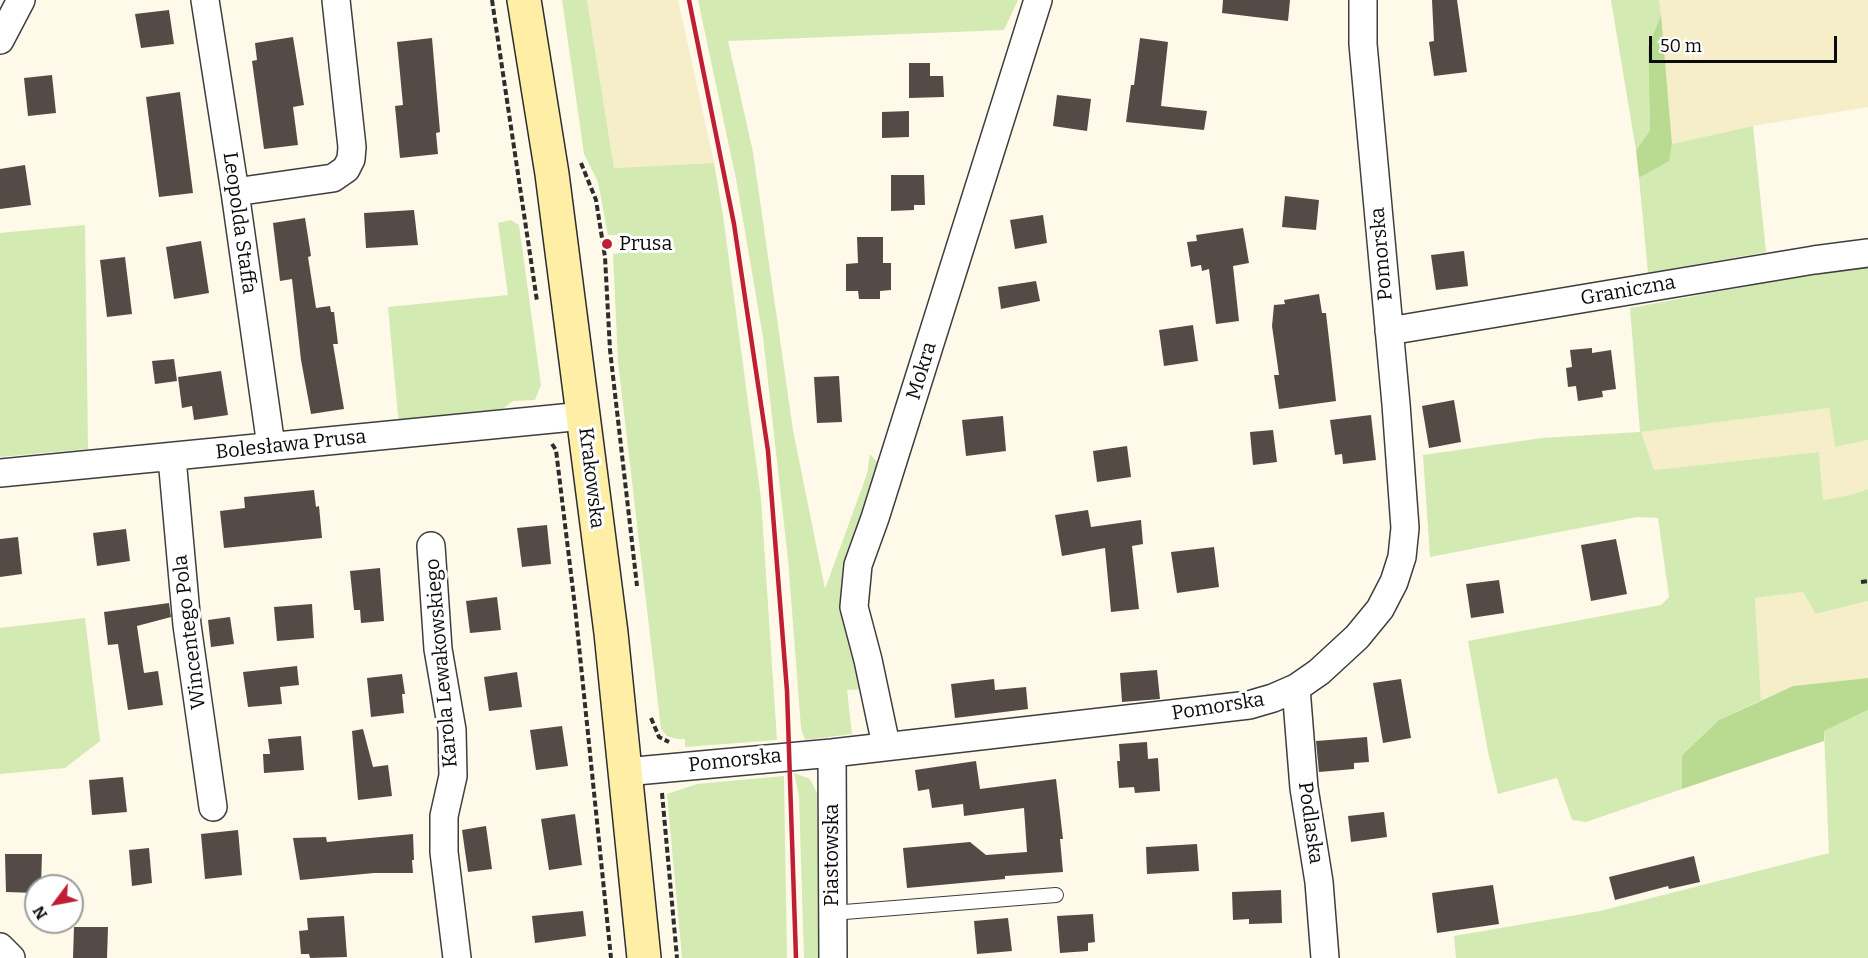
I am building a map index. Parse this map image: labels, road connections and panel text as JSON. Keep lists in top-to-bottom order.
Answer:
{
  "streets": {
    "main road": ["Krakowska"],
    "street": [
      "Leopolda Staffa",
      "Pomorska",
      "Graniczna",
      "Mokra",
      "Bolesława Prusa",
      "Wincentego Pola",
      "Karola Lewakowskiego",
      "Podlaska",
      "Piastowska"
    ]
  },
  "crossings": [
    ["Leopolda Staffa", "Bolesława Prusa"],
    ["Pomorska", "Graniczna"],
    ["Pomorska", "Mokra"],
    ["Pomorska", "Krakowska"],
    ["Pomorska", "Podlaska"],
    ["Pomorska", "Piastowska"],
    ["Bolesława Prusa", "Krakowska"],
    ["Bolesława Prusa", "Wincentego Pola"]
  ],
  "places": ["Prusa"],
  "scale_bar": "50 m",
  "north": "bottom left"
}
